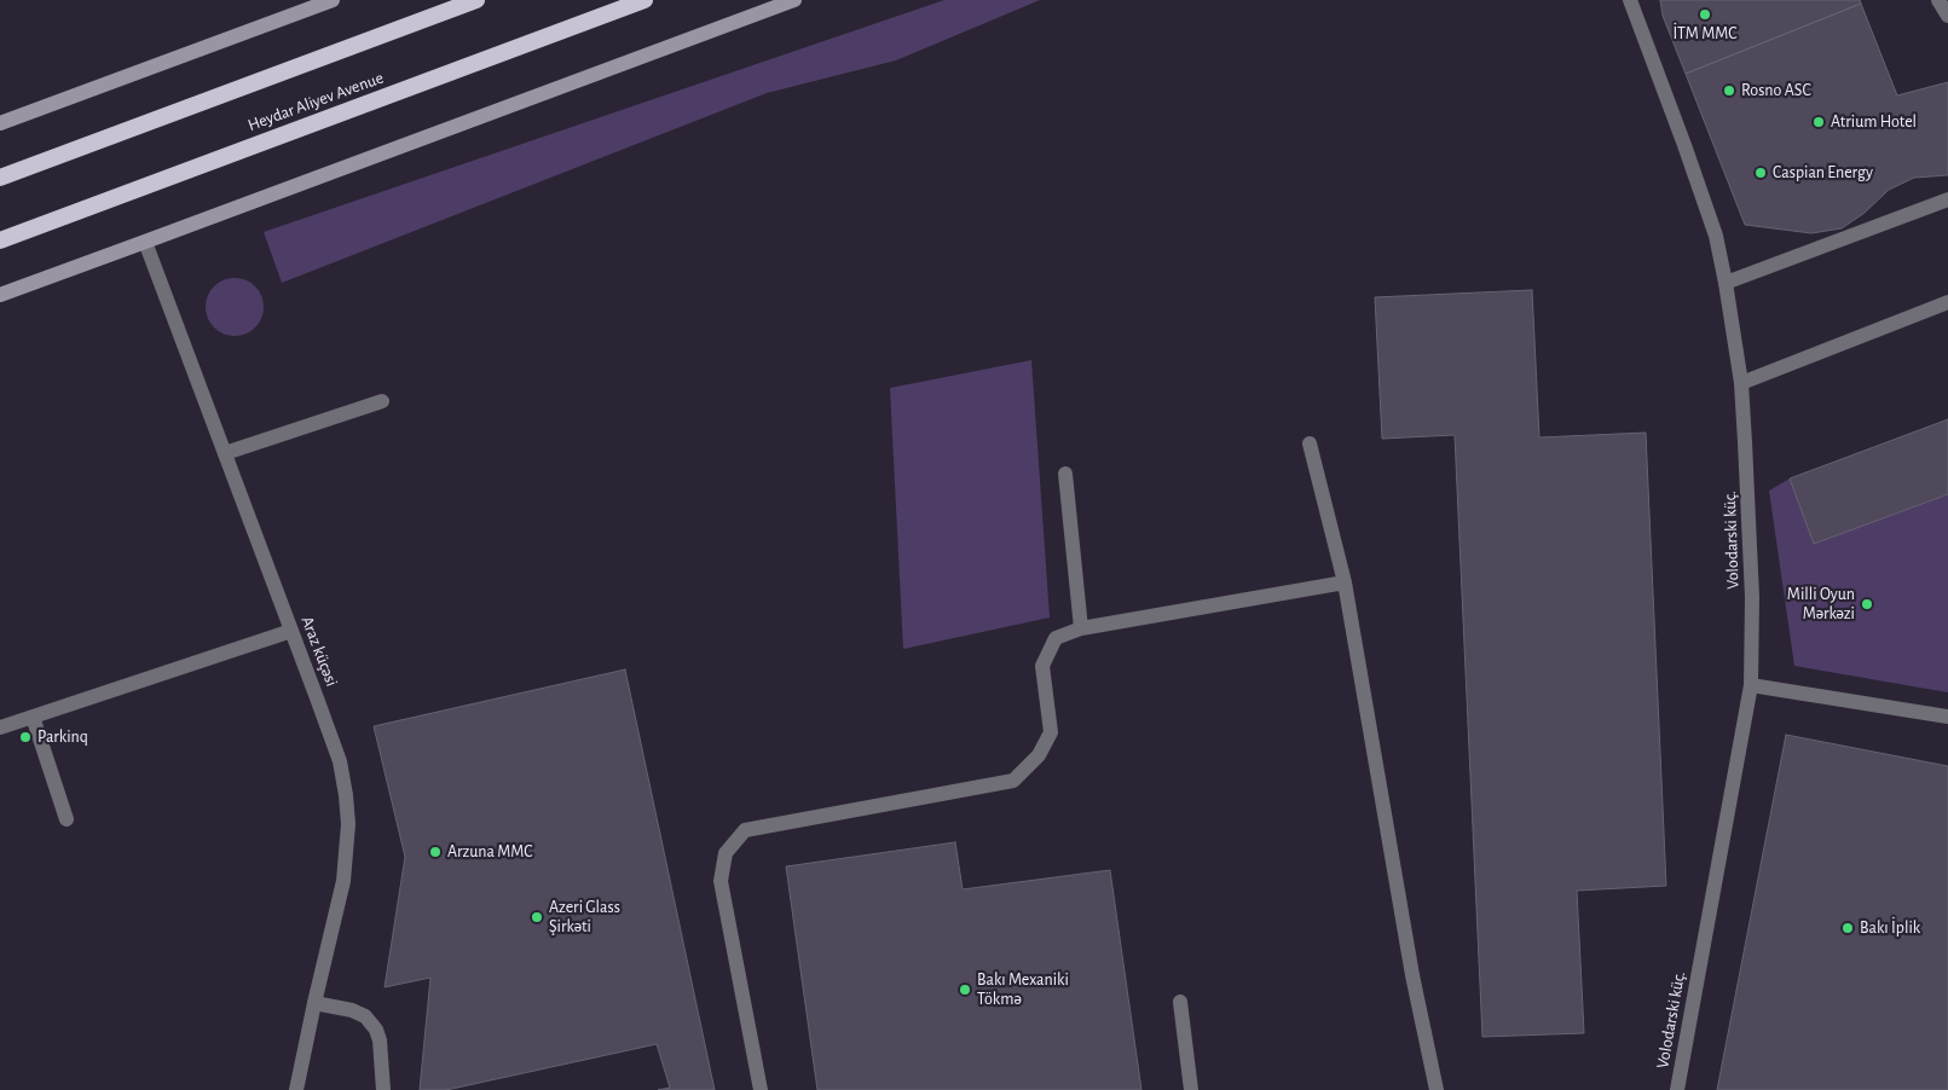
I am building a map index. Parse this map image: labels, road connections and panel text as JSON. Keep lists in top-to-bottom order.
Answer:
{
  "streets": {
    "highway": ["Heydar Aliyev Avenue"],
    "street": ["Volodarski küç.", "Araz küçəsi"]
  },
  "places": [
    "İTM MMC",
    "Rosno ASC",
    "Atrium Hotel",
    "Caspian Energy",
    "Milli Oyun Mərkəzi",
    "Parkinq",
    "Arzuna MMC",
    "Azeri Glass Şirkəti",
    "Bakı İplik",
    "Bakı Mexaniki Tökmə"
  ]
}
